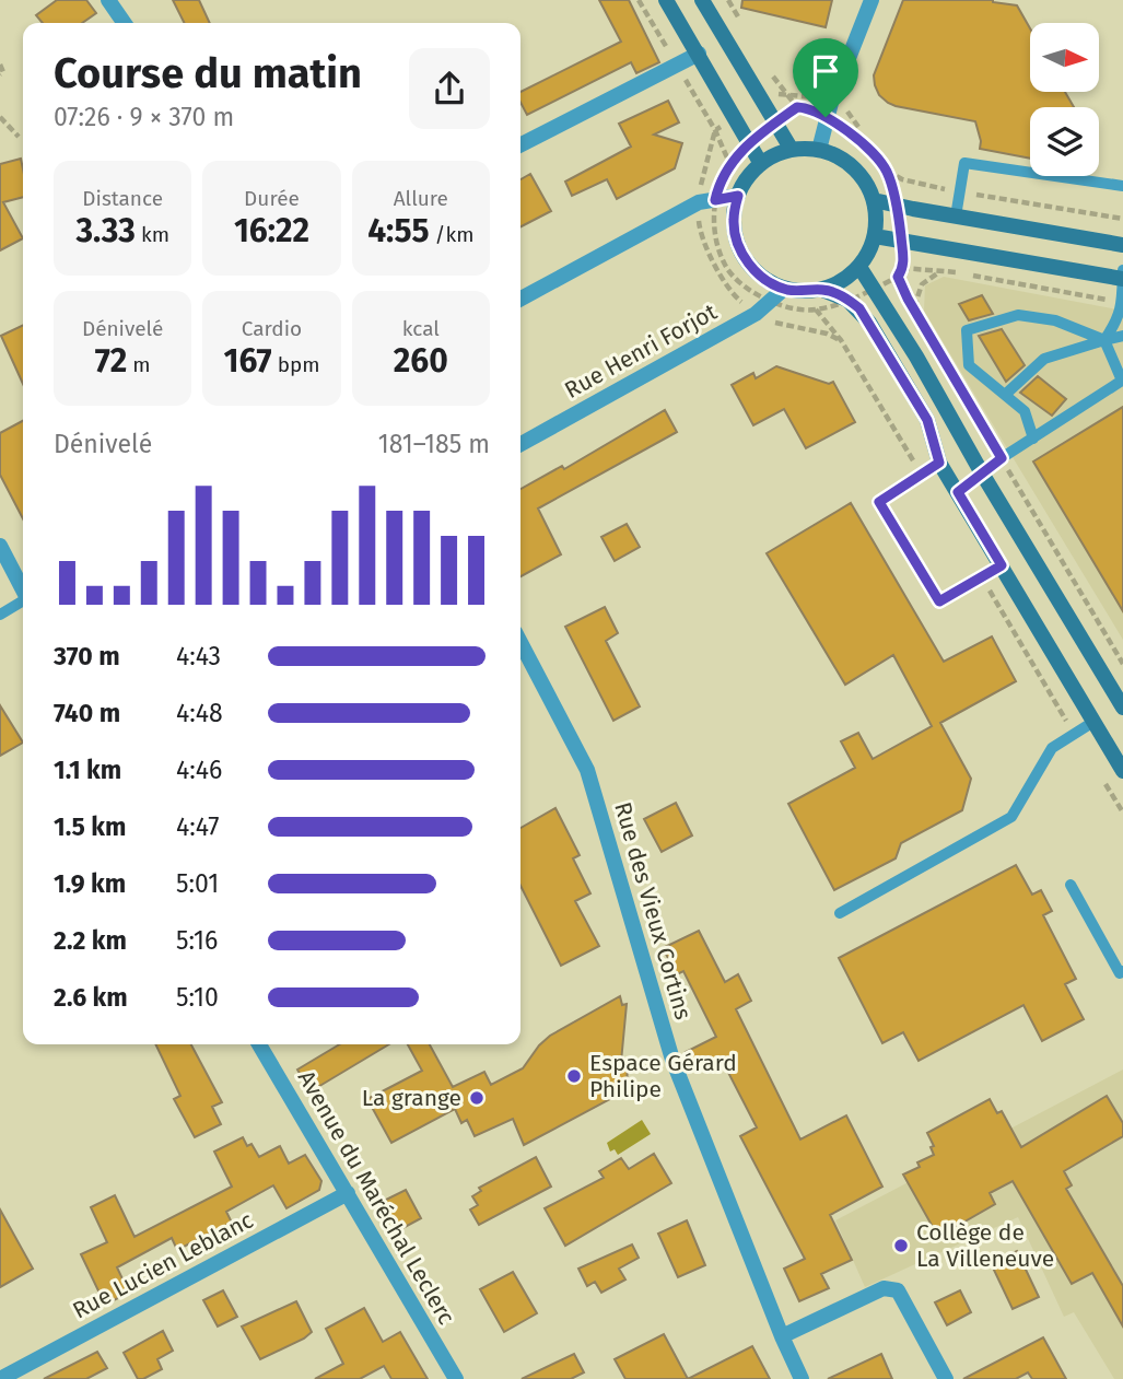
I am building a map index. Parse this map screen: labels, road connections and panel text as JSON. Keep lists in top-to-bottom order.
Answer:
{
  "streets": {
    "street": [
      "Rue Henri Forjot",
      "Rue des Vieux Cortins",
      "Avenue du Maréchal Leclerc",
      "Rue Lucien Leblanc"
    ]
  },
  "crossings": [
    ["Avenue du Maréchal Leclerc", "Rue Lucien Leblanc"]
  ],
  "places": ["Espace Gérard Philipe", "La grange", "Collège de La Villeneuve"],
  "north": "right",
  "page": {
    "heading": ["Course du matin", "07:26 · 9 × 370 m"],
    "stats": [
      ["Distance", "3.33 km"],
      ["Durée", "16:22"],
      ["Allure", "4:55 /km"],
      ["Dénivelé", "72 m"],
      ["Cardio", "167 bpm"],
      ["kcal", "260"]
    ],
    "chart": ["Dénivelé", "181–185 m"],
    "list": [
      {
        "name": "370 m",
        "note": "4:43"
      },
      {
        "name": "740 m",
        "note": "4:48"
      },
      {
        "name": "1.1 km",
        "note": "4:46"
      },
      {
        "name": "1.5 km",
        "note": "4:47"
      },
      {
        "name": "1.9 km",
        "note": "5:01"
      },
      {
        "name": "2.2 km",
        "note": "5:16"
      },
      {
        "name": "2.6 km",
        "note": "5:10"
      }
    ]
  }
}
